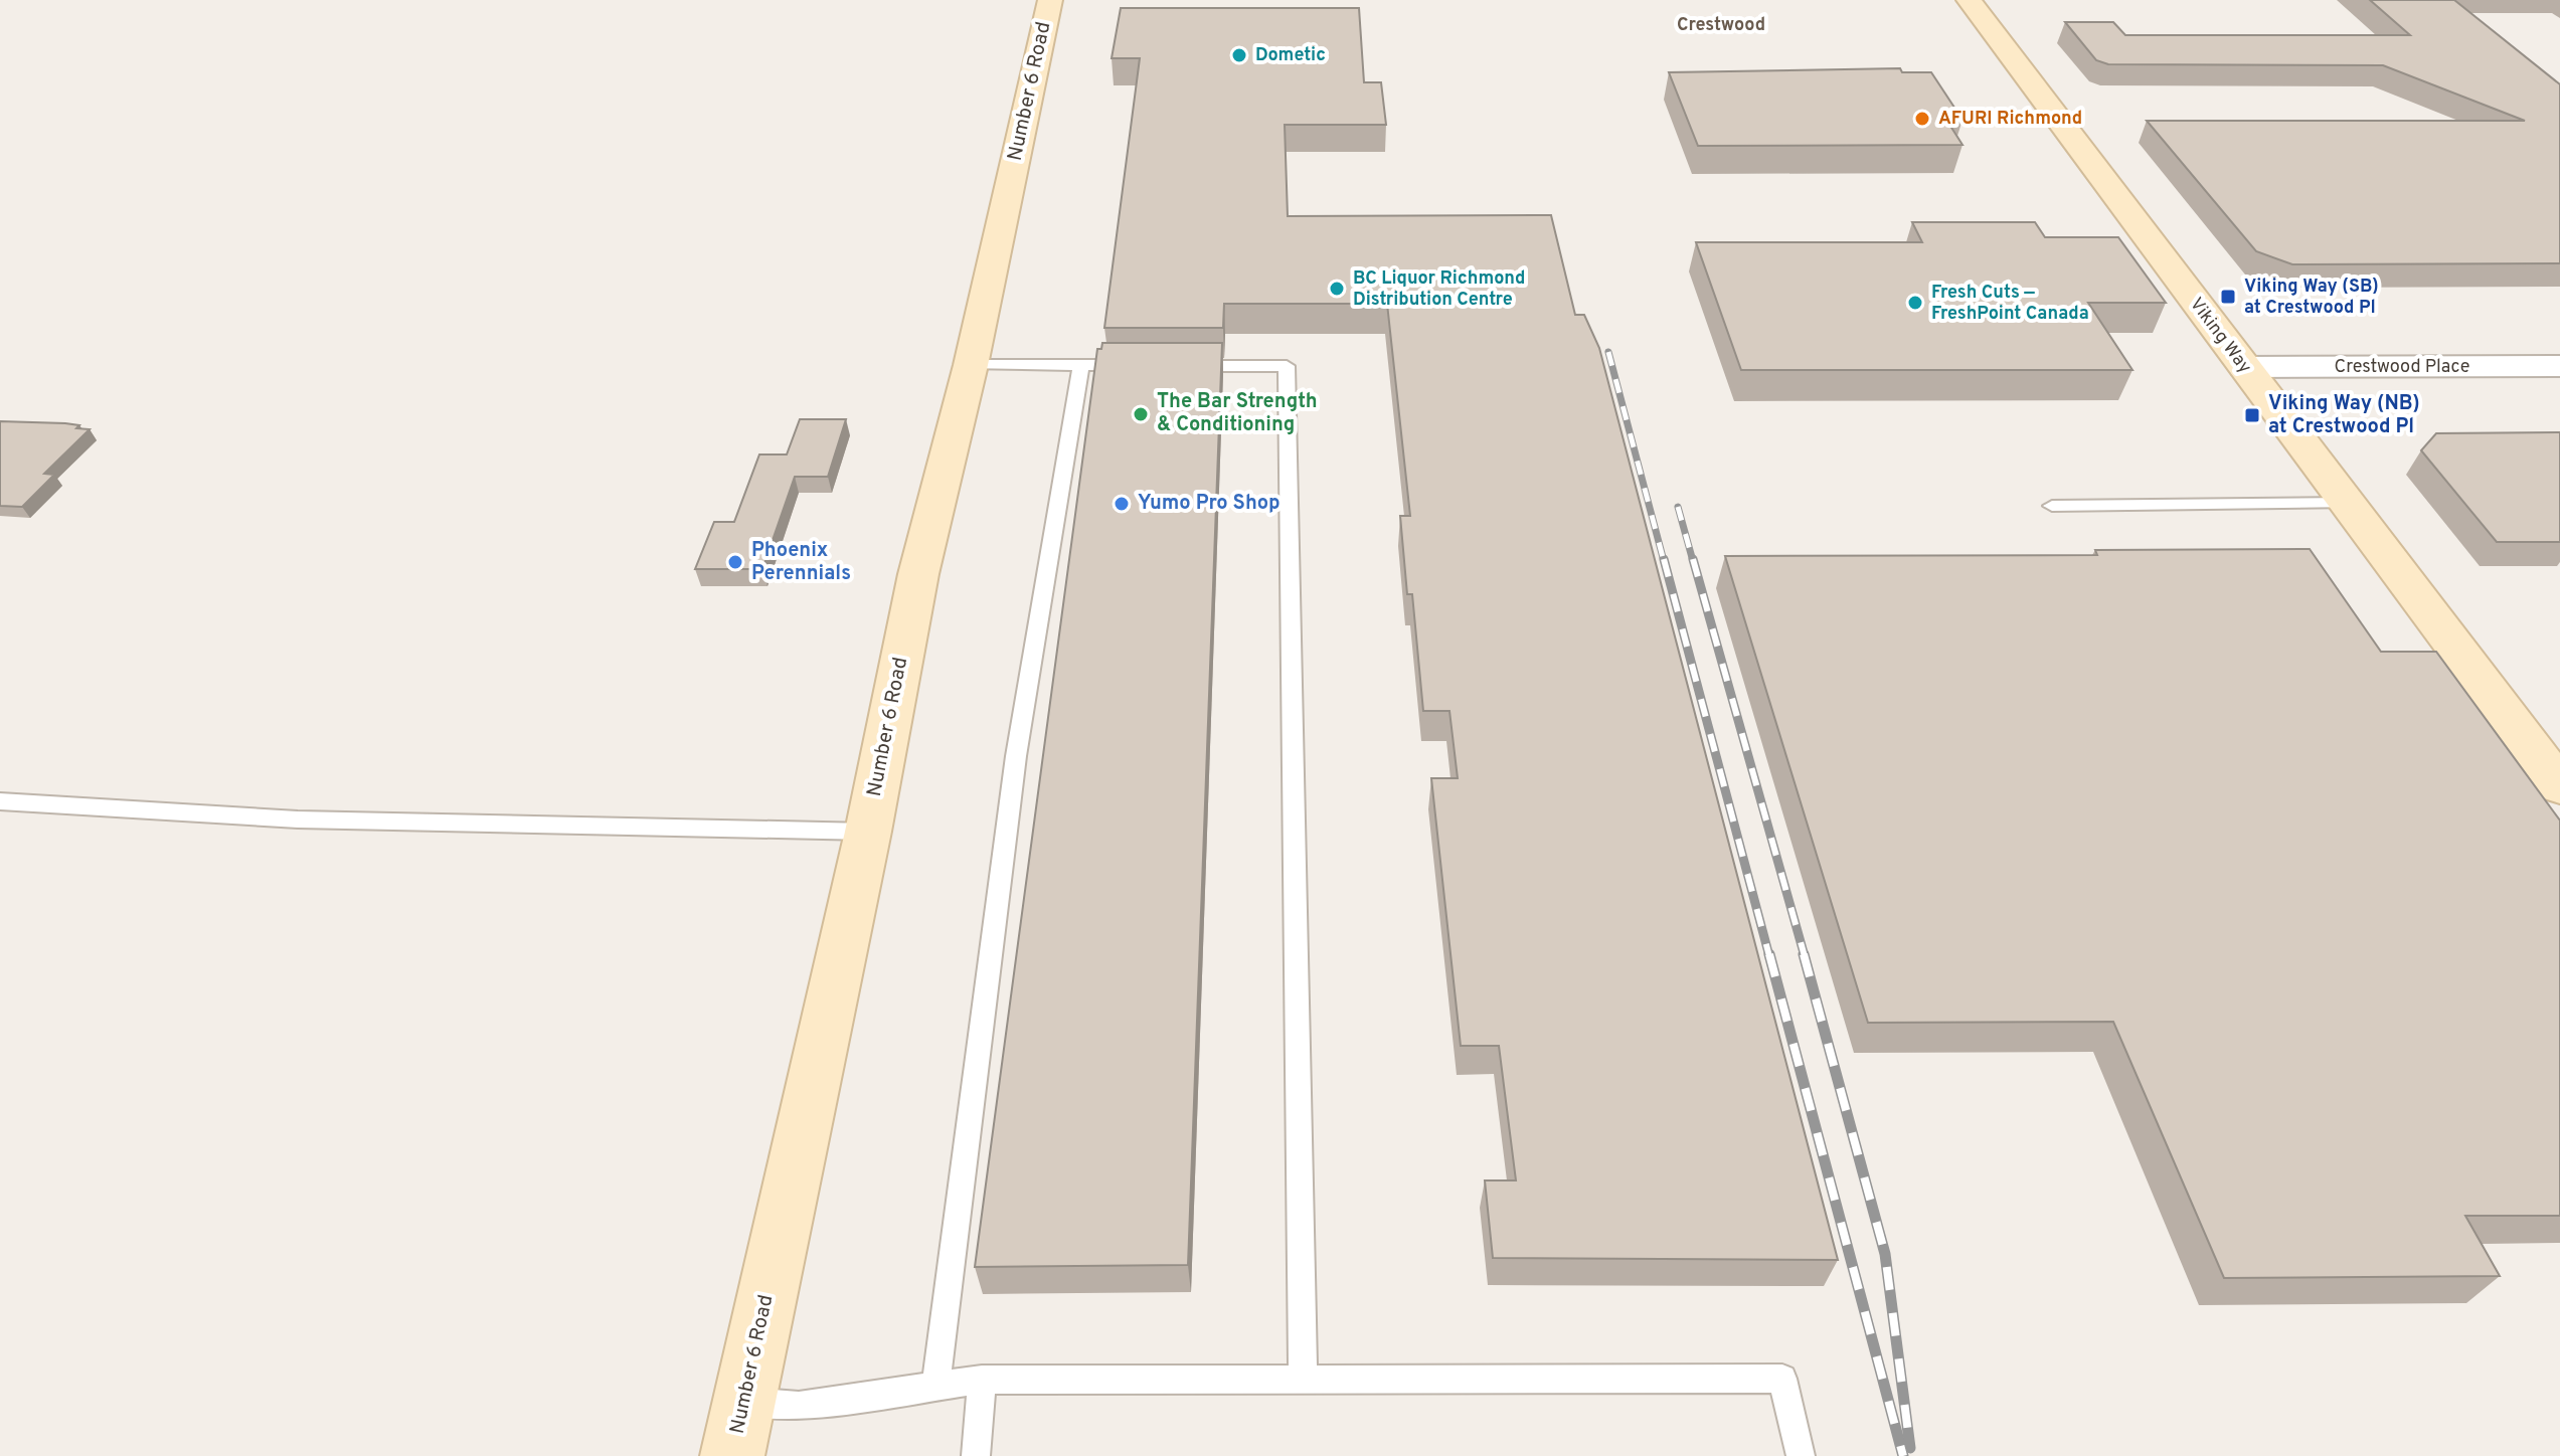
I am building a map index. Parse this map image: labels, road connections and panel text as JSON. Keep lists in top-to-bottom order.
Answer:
{
  "streets": {
    "main road": ["Number 6 Road", "Viking Way"],
    "street": ["Crestwood Place"]
  },
  "crossings": [
    ["Viking Way", "Crestwood Place"]
  ],
  "districts": ["Crestwood"],
  "places": {
    "other": [
      "Dometic",
      "AFURI Richmond",
      "BC Liquor Richmond Distribution Centre",
      "Fresh Cuts — FreshPoint Canada",
      "The Bar Strength & Conditioning",
      "Yumo Pro Shop",
      "Phoenix Perennials"
    ],
    "transit": ["Viking Way (SB) at Crestwood Pl", "Viking Way (NB) at Crestwood Pl"]
  }
}
